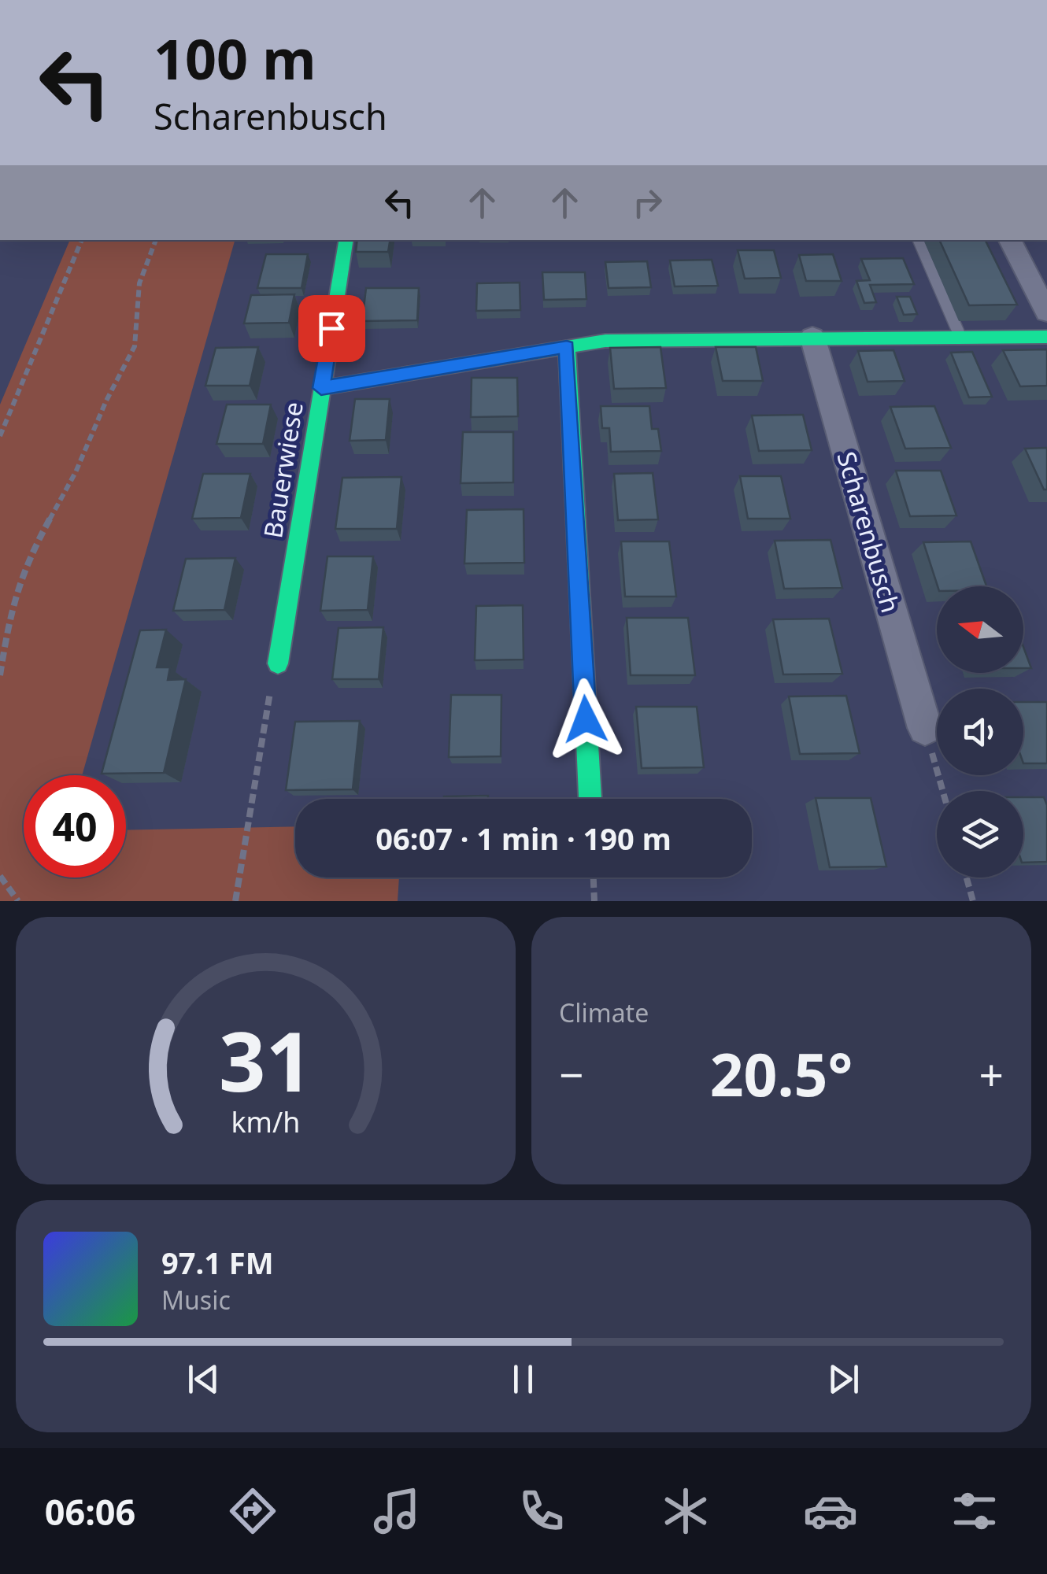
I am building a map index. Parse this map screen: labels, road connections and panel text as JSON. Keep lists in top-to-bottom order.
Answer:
{
  "streets": {
    "street": ["Bauerwiese", "Scharenbusch"]
  },
  "north": "left",
  "page": {
    "turn": ["100 m", "Scharenbusch"],
    "limit": "40",
    "trip": "06:07 · 1 min · 190 m",
    "tile": "Climate",
    "heat": ["−", "20.5°", "+"],
    "song": ["97.1 FM", "Music"],
    "tabs": "06:06",
    "gauge": ["31", "km/h"]
  }
}
